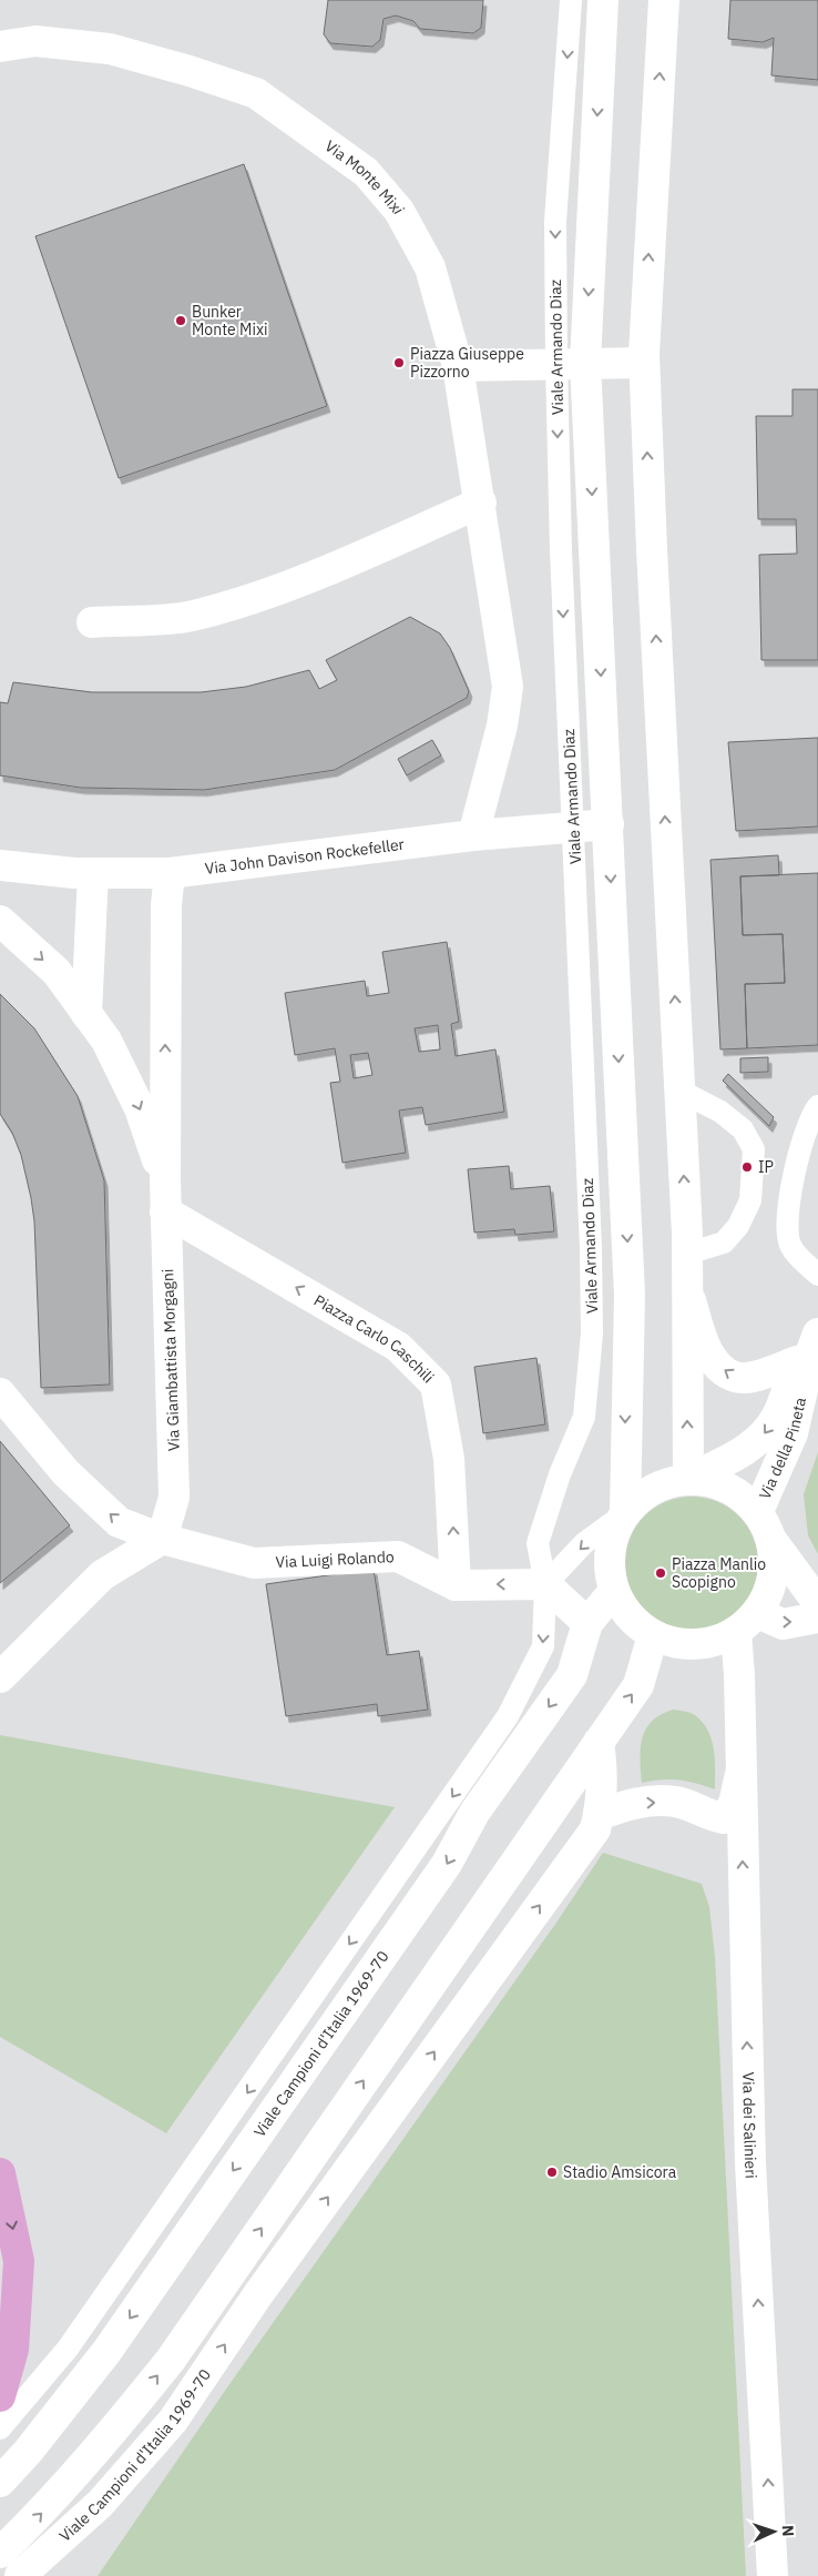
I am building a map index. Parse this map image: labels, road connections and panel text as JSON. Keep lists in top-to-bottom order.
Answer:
{
  "streets": {
    "street": [
      "Via Monte Mixi",
      "Viale Armando Diaz",
      "Via John Davison Rockefeller",
      "Piazza Carlo Caschili",
      "Via Giambattista Morgagni",
      "Via della Pineta",
      "Via Luigi Rolando",
      "Viale Campioni d'Italia 1969-70",
      "Via dei Salinieri"
    ]
  },
  "crossings": [
    ["Viale Armando Diaz", "Via John Davison Rockefeller"],
    ["Viale Armando Diaz", "Via della Pineta"],
    ["Viale Armando Diaz", "Via Luigi Rolando"],
    ["Viale Armando Diaz", "Viale Campioni d'Italia 1969-70"],
    ["Viale Armando Diaz", "Via dei Salinieri"],
    ["Via John Davison Rockefeller", "Via Giambattista Morgagni"],
    ["Piazza Carlo Caschili", "Via Giambattista Morgagni"],
    ["Piazza Carlo Caschili", "Via Luigi Rolando"],
    ["Via Giambattista Morgagni", "Via Luigi Rolando"],
    ["Via della Pineta", "Viale Campioni d'Italia 1969-70"],
    ["Via della Pineta", "Via dei Salinieri"],
    ["Viale Campioni d'Italia 1969-70", "Via dei Salinieri"]
  ],
  "one_way": [
    "Viale Armando Diaz",
    "Piazza Carlo Caschili",
    "Via della Pineta",
    "Via Luigi Rolando",
    "Via dei Salinieri"
  ],
  "places": [
    "Bunker Monte Mixi",
    "Piazza Giuseppe Pizzorno",
    "IP",
    "Piazza Manlio Scopigno",
    "Stadio Amsicora"
  ],
  "north": "right"
}
